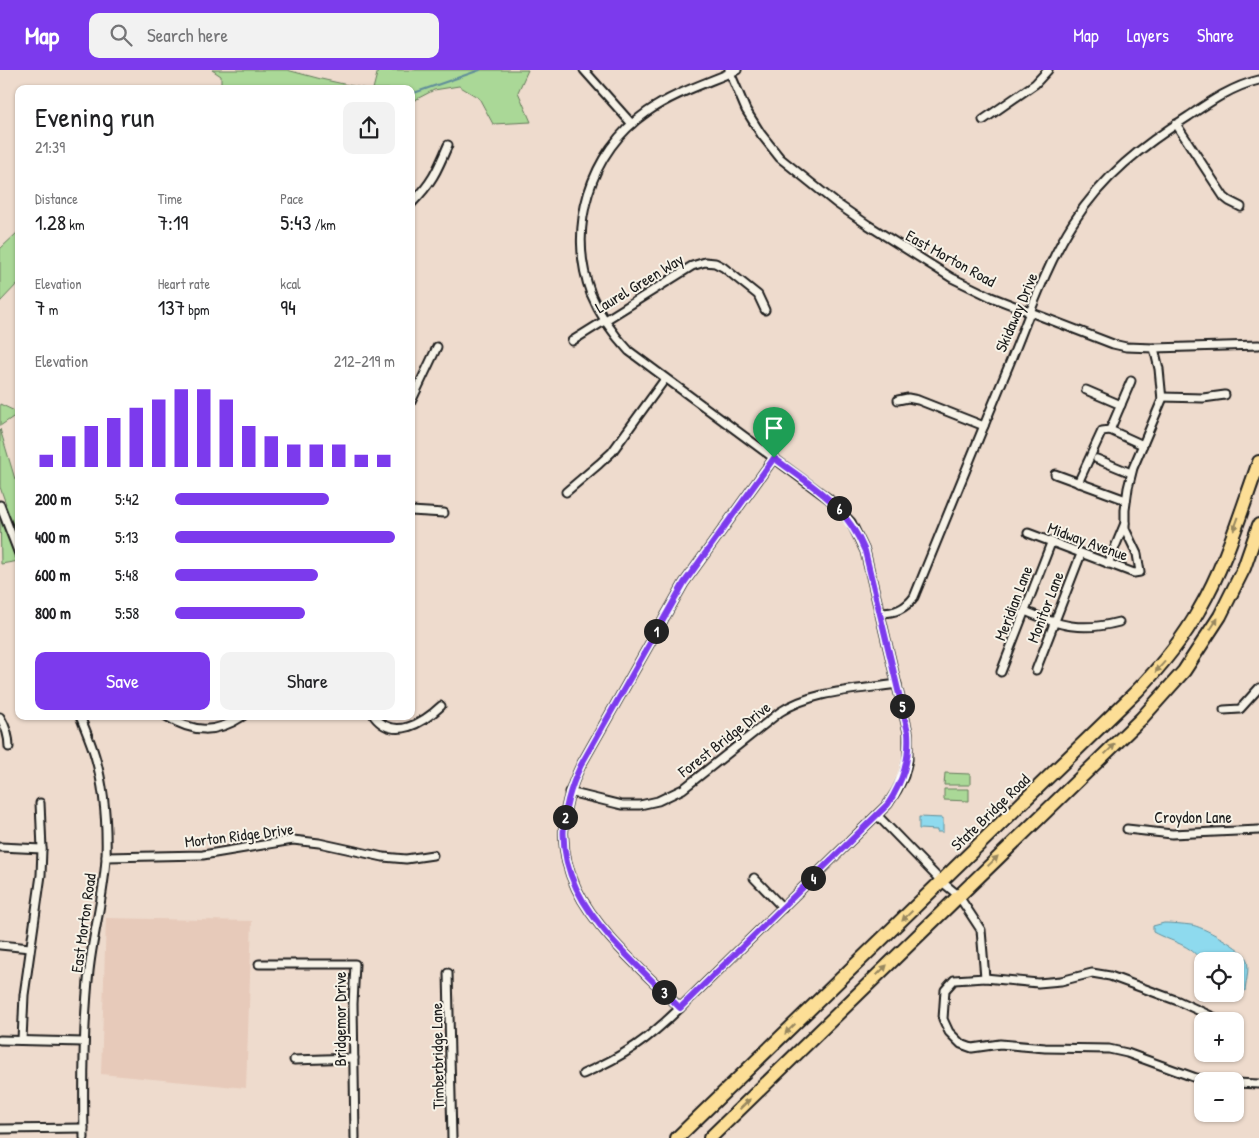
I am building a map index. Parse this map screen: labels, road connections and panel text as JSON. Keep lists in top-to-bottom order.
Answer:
{
  "streets": {
    "highway": ["State Bridge Road"],
    "street": [
      "East Morton Road",
      "Laurel Green Way",
      "Skidaway Drive",
      "Midway Avenue",
      "Meridian Lane",
      "Monitor Lane",
      "Forest Bridge Drive",
      "Croydon Lane",
      "Morton Ridge Drive",
      "Bridgemor Drive",
      "Timberbridge Lane"
    ]
  },
  "crossings": [
    ["East Morton Road", "Skidaway Drive"],
    ["East Morton Road", "Morton Ridge Drive"],
    ["Midway Avenue", "Meridian Lane"],
    ["Midway Avenue", "Monitor Lane"]
  ],
  "page": {
    "header": "Map",
    "search": "Search here",
    "nav": ["Map", "Layers", "Share"],
    "heading": ["Evening run", "21:39"],
    "stats": [
      ["Distance", "1.28 km"],
      ["Time", "7:19"],
      ["Pace", "5:43 /km"],
      ["Elevation", "7 m"],
      ["Heart rate", "137 bpm"],
      ["kcal", "94"]
    ],
    "chart": ["Elevation", "212–219 m"],
    "list": [
      {
        "name": "200 m",
        "note": "5:42"
      },
      {
        "name": "400 m",
        "note": "5:13"
      },
      {
        "name": "600 m",
        "note": "5:48"
      },
      {
        "name": "800 m",
        "note": "5:58"
      }
    ],
    "pins": [
      "6",
      "1",
      "5",
      "2",
      "4",
      "3"
    ],
    "buttons": ["Save", "Share"],
    "map_buttons": ["+", "−"]
  }
}
